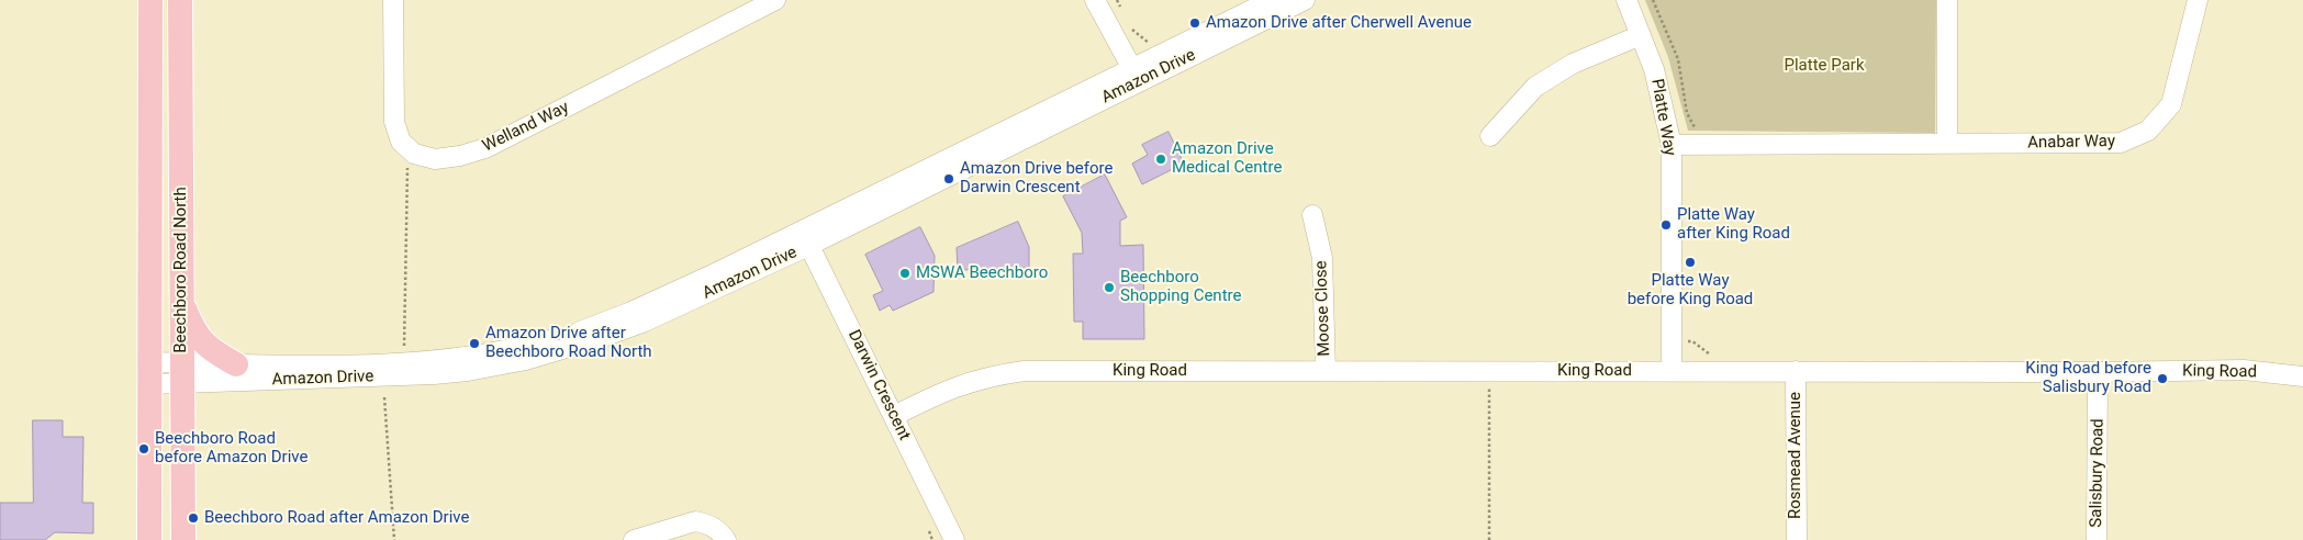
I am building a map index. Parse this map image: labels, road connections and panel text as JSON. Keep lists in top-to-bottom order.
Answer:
{
  "streets": {
    "main road": ["Beechboro Road North"],
    "street": [
      "Amazon Drive",
      "Platte Way",
      "Welland Way",
      "Anabar Way",
      "Moose Close",
      "King Road",
      "Darwin Crescent",
      "Rosmead Avenue",
      "Salisbury Road"
    ]
  },
  "crossings": [
    ["Amazon Drive", "Beechboro Road North"],
    ["Amazon Drive", "Darwin Crescent"],
    ["Platte Way", "Anabar Way"],
    ["Platte Way", "King Road"],
    ["Moose Close", "King Road"],
    ["King Road", "Darwin Crescent"],
    ["King Road", "Rosmead Avenue"],
    ["King Road", "Salisbury Road"]
  ],
  "parks": ["Platte Park"],
  "places": [
    "Amazon Drive after Cherwell Avenue",
    "Amazon Drive Medical Centre",
    "Amazon Drive before Darwin Crescent",
    "Platte Way after King Road",
    "Platte Way before King Road",
    "MSWA Beechboro",
    "Beechboro Shopping Centre",
    "Amazon Drive after Beechboro Road North",
    "King Road before Salisbury Road",
    "Beechboro Road before Amazon Drive",
    "Beechboro Road after Amazon Drive"
  ]
}
